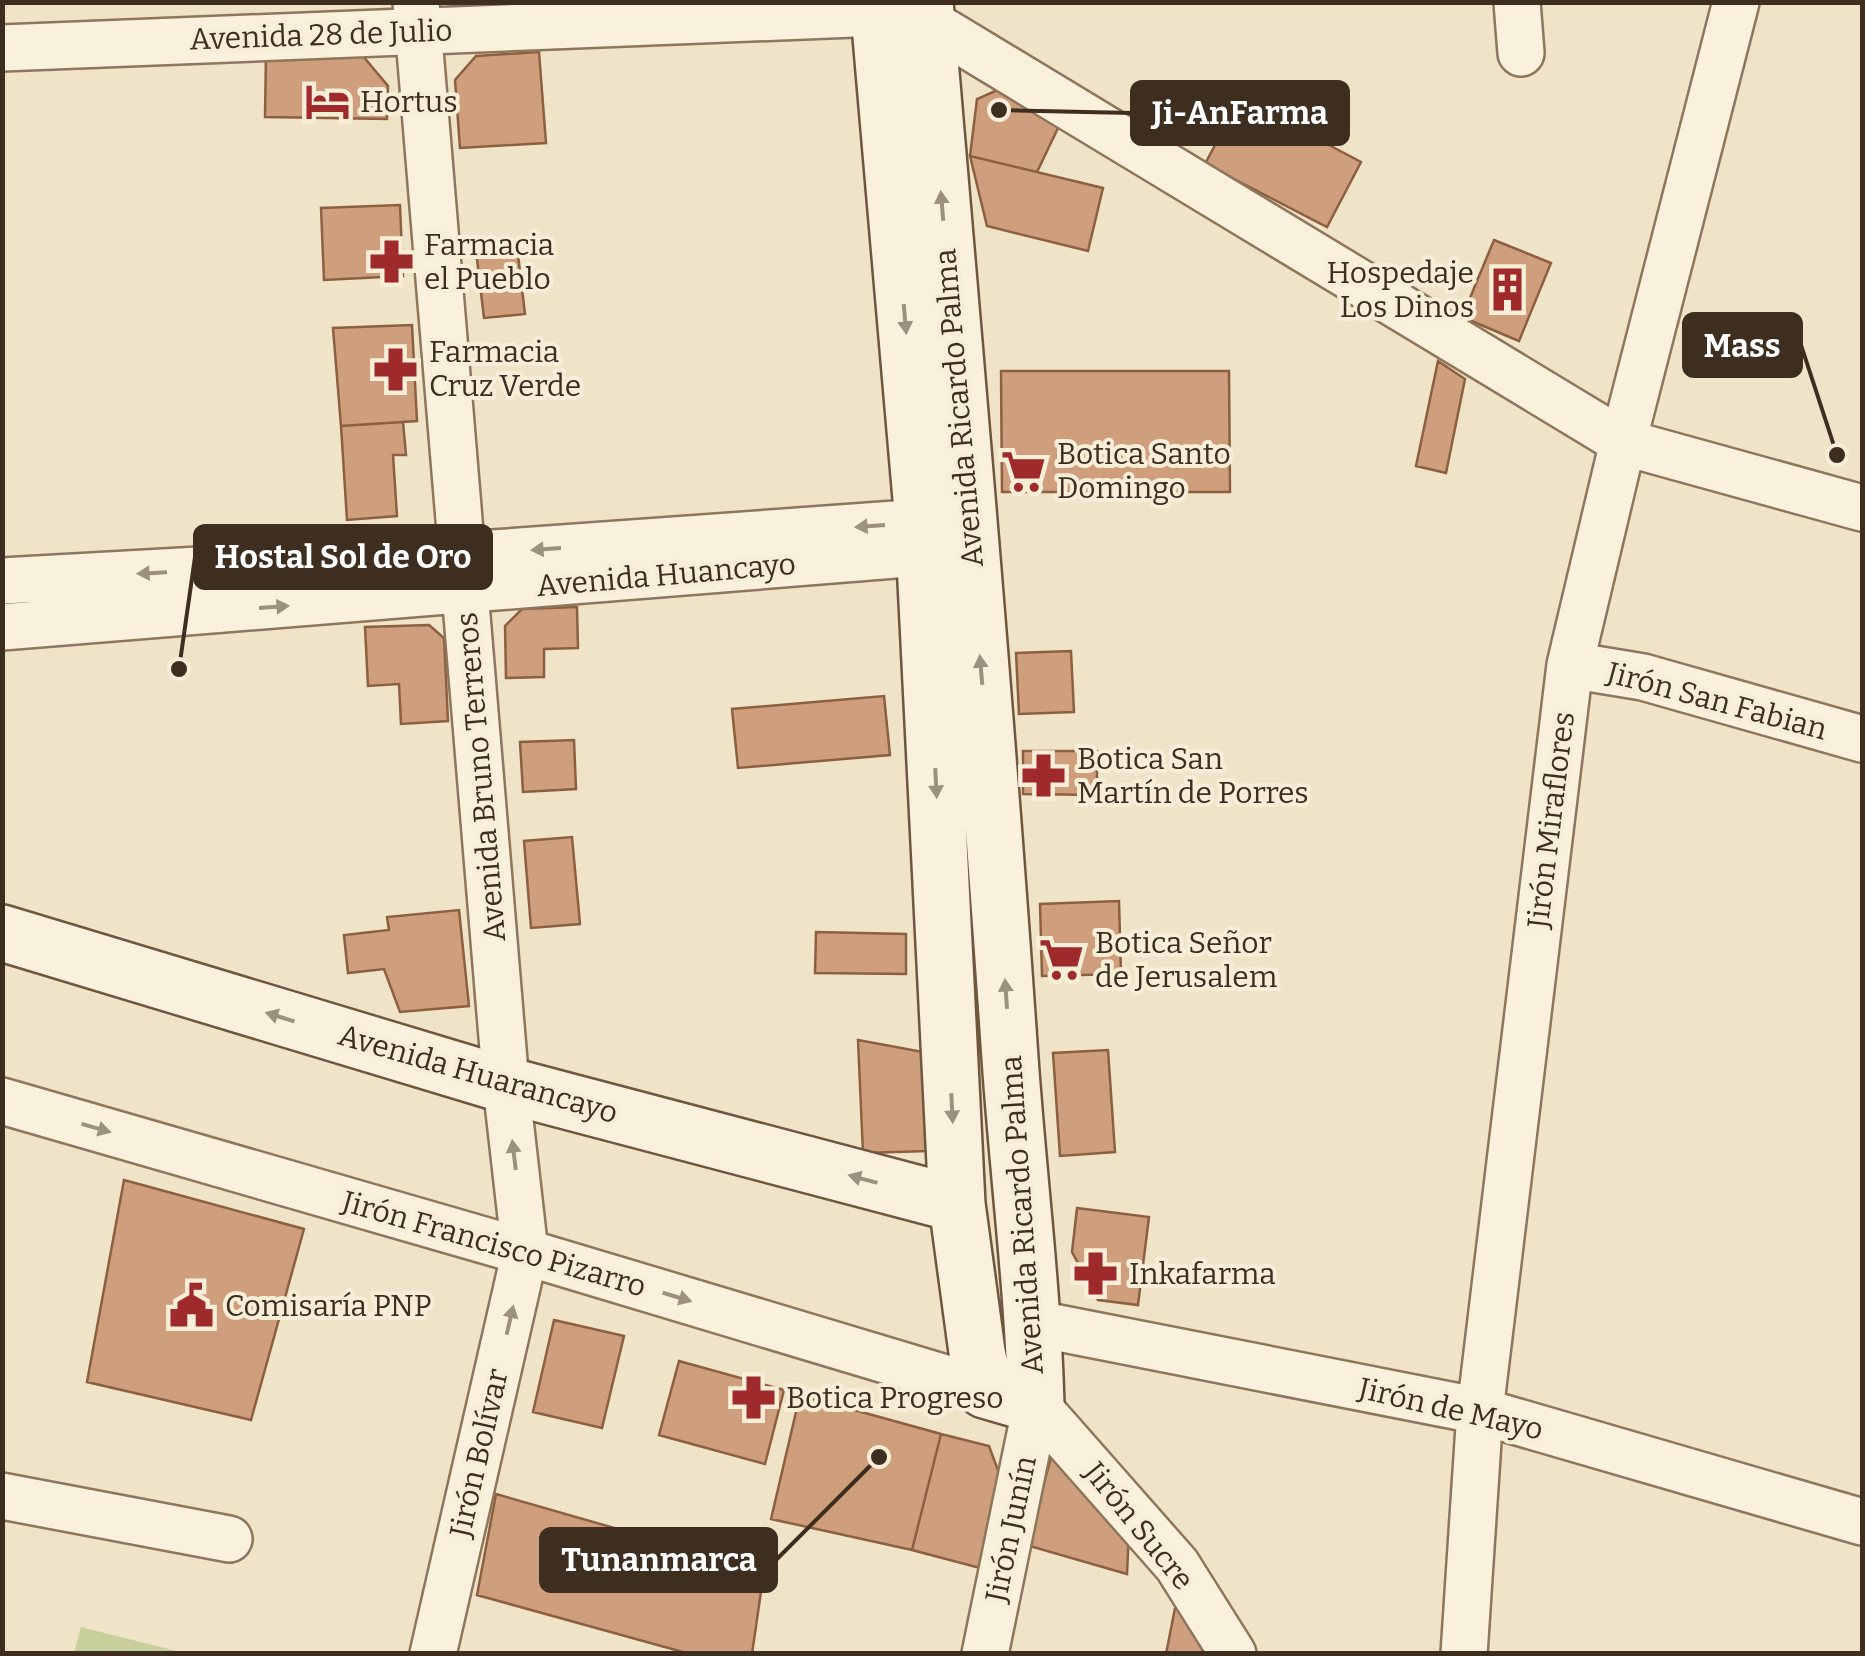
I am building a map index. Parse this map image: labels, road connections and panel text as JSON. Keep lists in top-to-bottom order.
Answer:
{
  "streets": {
    "main road": ["Avenida Ricardo Palma", "Avenida Huarancayo"],
    "street": [
      "Avenida 28 de Julio",
      "Avenida Huancayo",
      "Jirón San Fabian",
      "Avenida Bruno Terreros",
      "Jirón Miraflores",
      "Jirón Francisco Pizarro",
      "Jirón de Mayo",
      "Jirón Bolívar",
      "Jirón Sucre",
      "Jirón Junín"
    ]
  },
  "crossings": [
    ["Avenida 28 de Julio", "Avenida Ricardo Palma"],
    ["Avenida 28 de Julio", "Avenida Bruno Terreros"],
    ["Avenida Ricardo Palma", "Avenida Huancayo"],
    ["Avenida Ricardo Palma", "Avenida Huarancayo"],
    ["Avenida Ricardo Palma", "Jirón Francisco Pizarro"],
    ["Avenida Ricardo Palma", "Jirón de Mayo"],
    ["Avenida Ricardo Palma", "Jirón Sucre"],
    ["Avenida Ricardo Palma", "Jirón Junín"],
    ["Avenida Huancayo", "Avenida Bruno Terreros"],
    ["Jirón San Fabian", "Jirón Miraflores"],
    ["Avenida Bruno Terreros", "Avenida Huarancayo"],
    ["Avenida Bruno Terreros", "Jirón Francisco Pizarro"],
    ["Avenida Bruno Terreros", "Jirón Bolívar"],
    ["Jirón Miraflores", "Jirón de Mayo"],
    ["Jirón Francisco Pizarro", "Jirón Bolívar"],
    ["Jirón Sucre", "Jirón Junín"]
  ],
  "one_way": ["Avenida Huarancayo", "Jirón Francisco Pizarro", "Jirón Bolívar"],
  "places": {
    "hotel": ["Hortus"],
    "other": [
      "Ji-AnFarma",
      "Mass",
      "Hostal Sol de Oro",
      "Tunanmarca"
    ],
    "pharmacy": [
      "Farmacia el Pueblo",
      "Farmacia Cruz Verde",
      "Botica San Martín de Porres",
      "Inkafarma",
      "Botica Progreso"
    ],
    "building": ["Hospedaje Los Dinos"],
    "supermarket": ["Botica Santo Domingo", "Botica Señor de Jerusalem"],
    "public building": ["Comisaría PNP"]
  }
}
